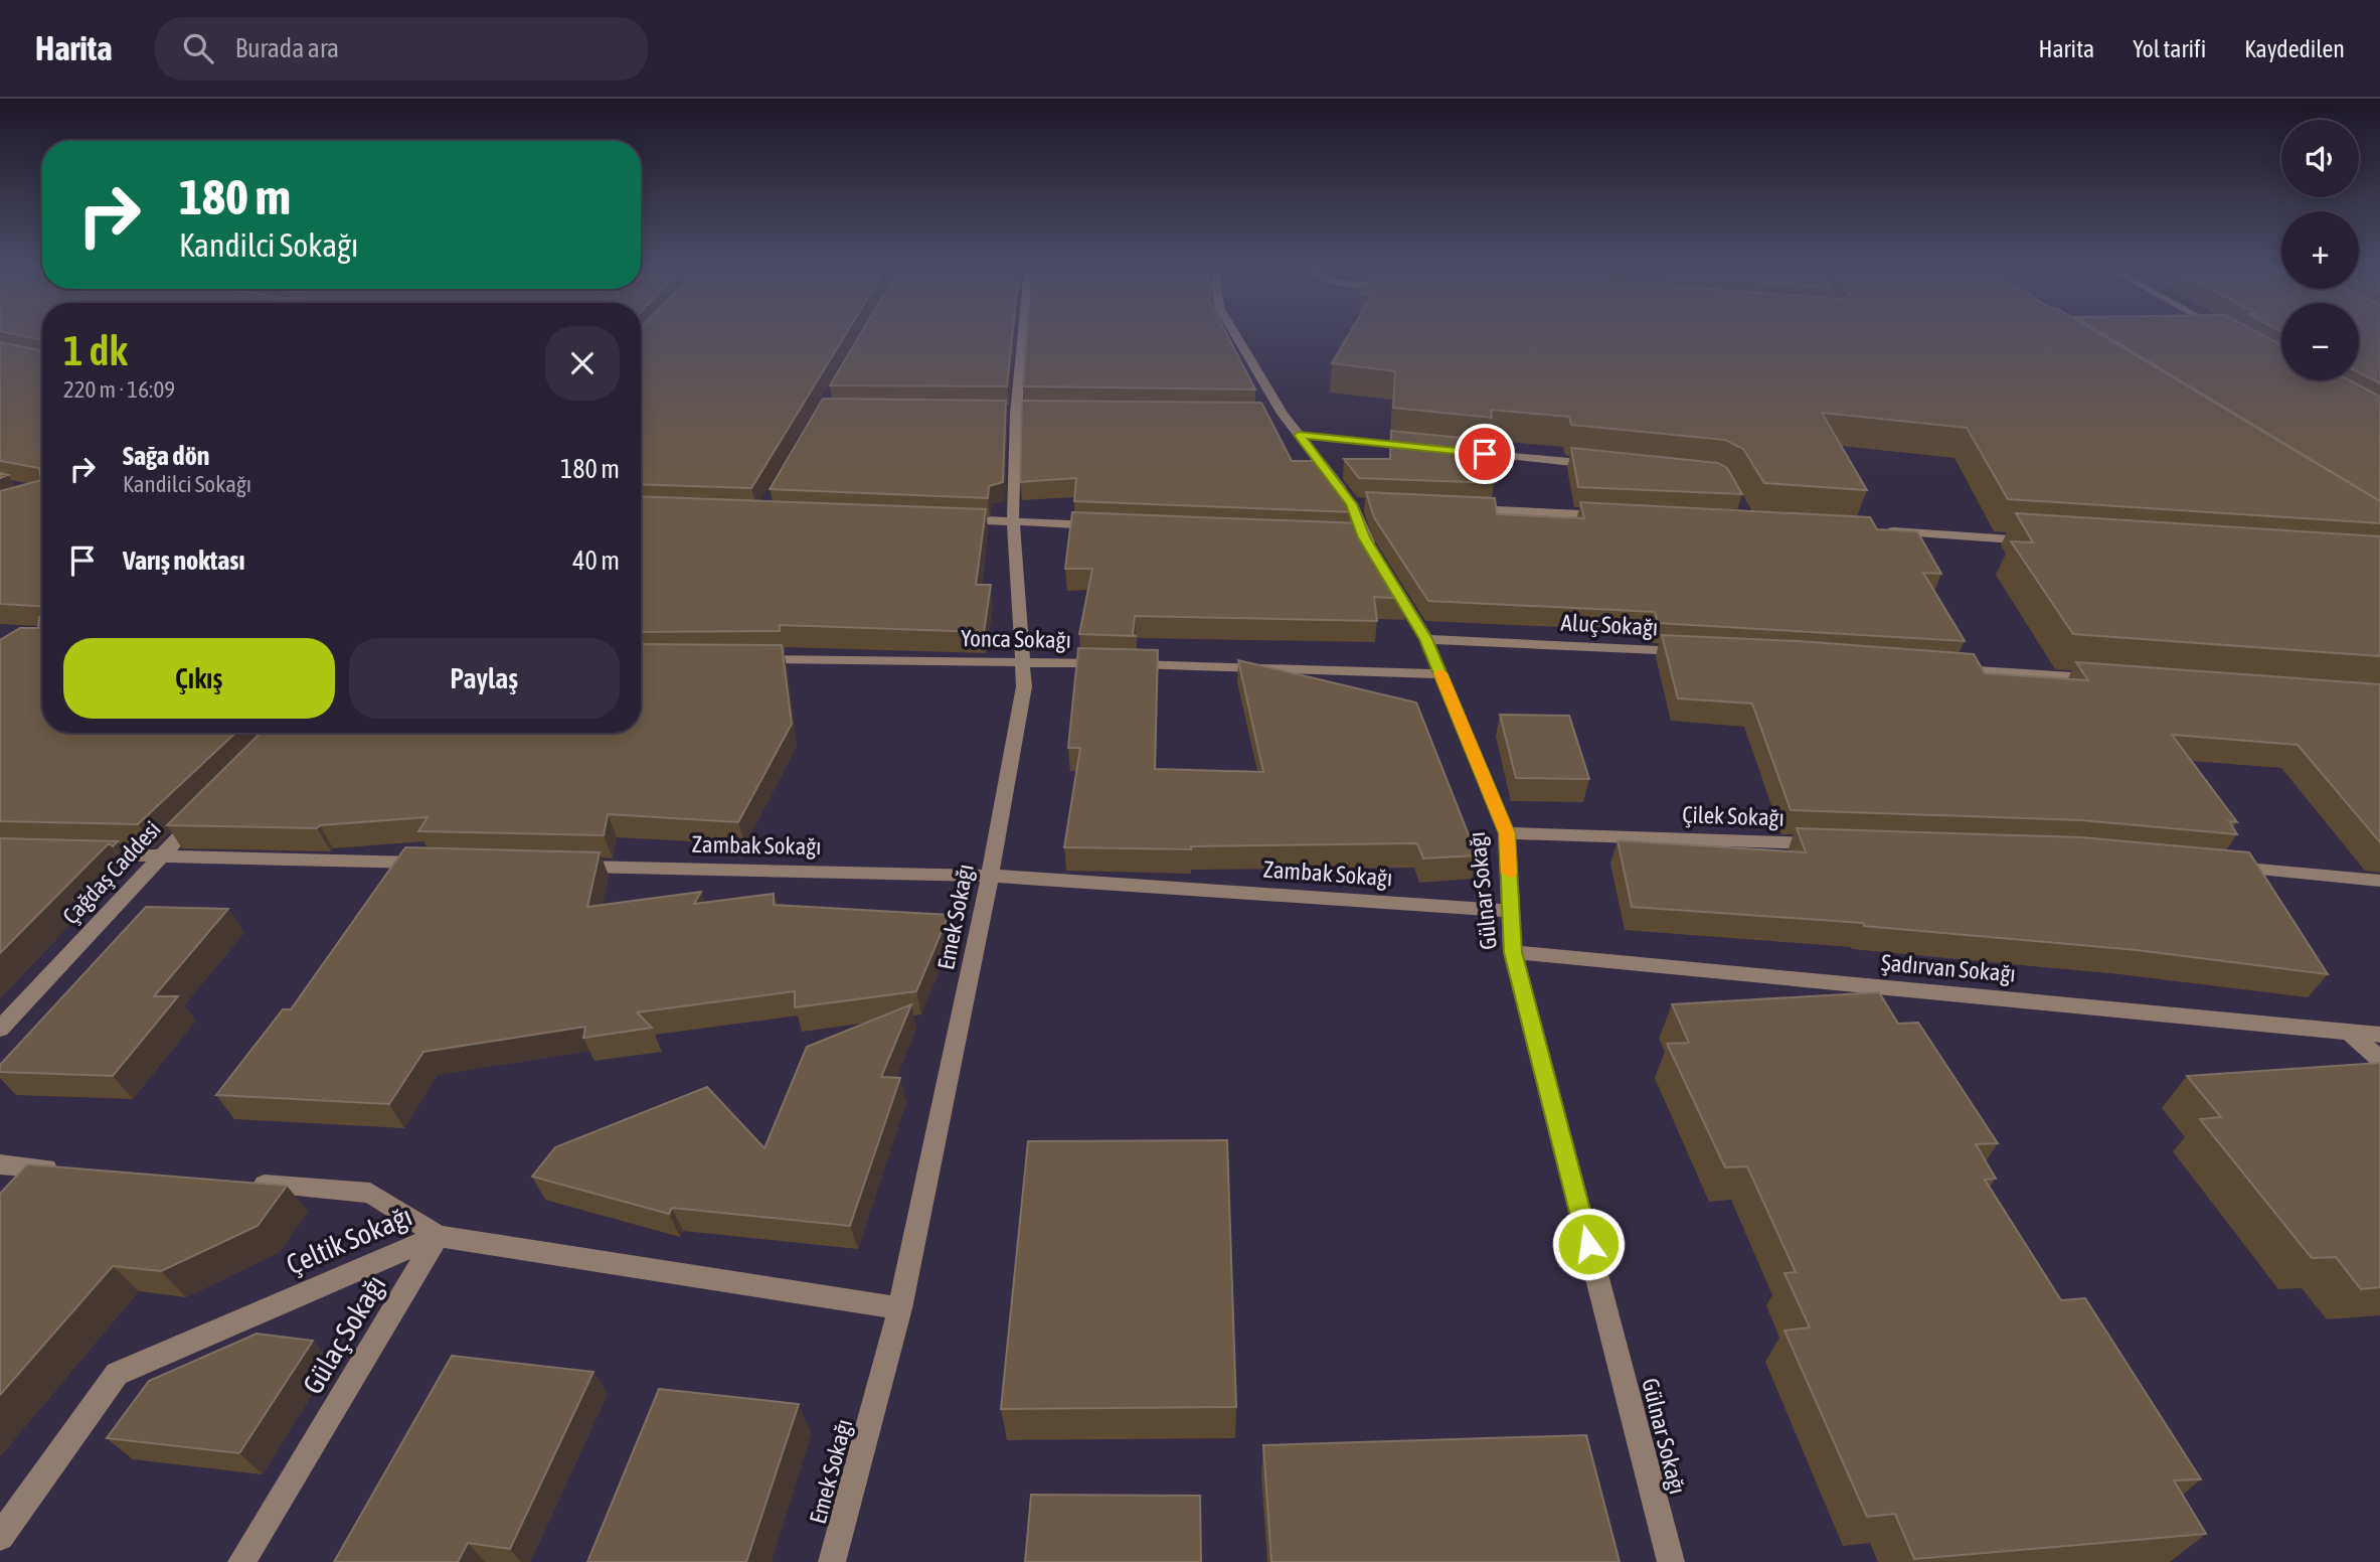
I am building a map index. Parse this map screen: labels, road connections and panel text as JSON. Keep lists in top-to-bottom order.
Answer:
{
  "streets": {
    "street": [
      "Aluç Sokağı",
      "Yonca Sokağı",
      "Çilek Sokağı",
      "Zambak Sokağı",
      "Çağdaş Caddesi",
      "Gülnar Sokağı",
      "Emek Sokağı",
      "Şadırvan Sokağı",
      "Çeltik Sokağı",
      "Gülaç Sokağı"
    ]
  },
  "crossings": [
    ["Aluç Sokağı", "Gülnar Sokağı"],
    ["Yonca Sokağı", "Gülnar Sokağı"],
    ["Yonca Sokağı", "Emek Sokağı"],
    ["Çilek Sokağı", "Gülnar Sokağı"],
    ["Zambak Sokağı", "Gülnar Sokağı"],
    ["Zambak Sokağı", "Emek Sokağı"],
    ["Gülnar Sokağı", "Şadırvan Sokağı"],
    ["Emek Sokağı", "Çeltik Sokağı"],
    ["Çeltik Sokağı", "Gülaç Sokağı"]
  ],
  "page": {
    "header": "Harita",
    "search": "Burada ara",
    "nav": ["Harita", "Yol tarifi", "Kaydedilen"],
    "map_buttons": ["+", "−"],
    "turn": ["180 m", "Kandilci Sokağı"],
    "heading": ["1 dk", "220 m · 16:09"],
    "list": [
      {
        "name": "Sağa dön",
        "note": "Kandilci Sokağı",
        "value": "180 m"
      },
      {
        "name": "Varış noktası",
        "value": "40 m"
      }
    ],
    "buttons": ["Çıkış", "Paylaş"]
  }
}
